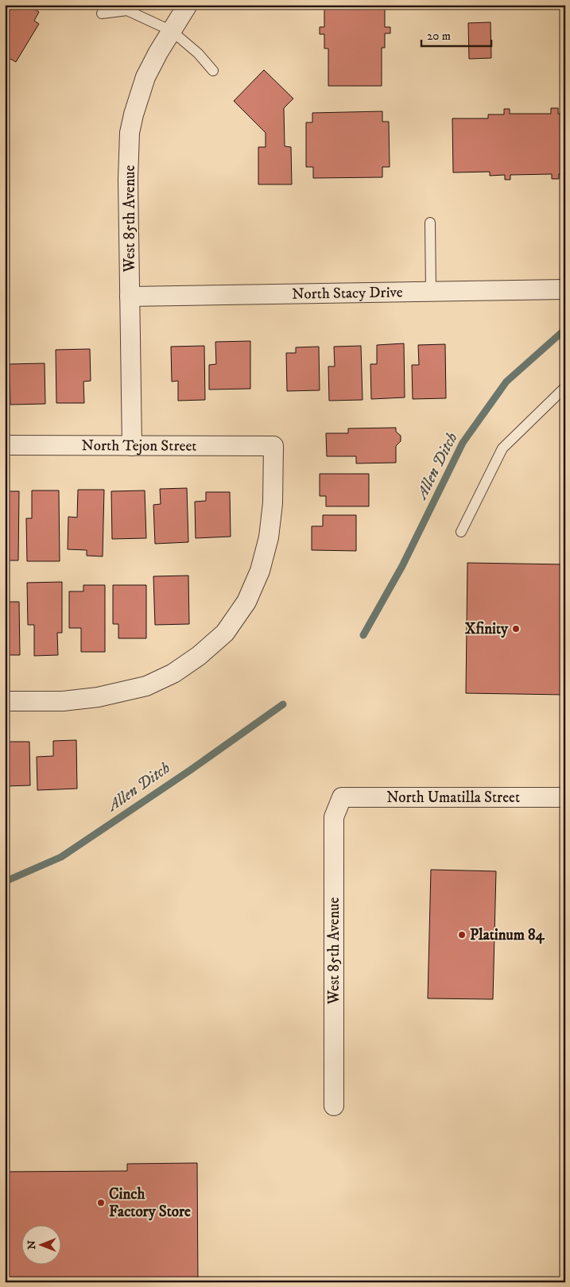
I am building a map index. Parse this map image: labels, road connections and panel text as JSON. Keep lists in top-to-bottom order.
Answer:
{
  "streets": {
    "street": [
      "West 85th Avenue",
      "North Stacy Drive",
      "North Tejon Street",
      "North Umatilla Street"
    ]
  },
  "crossings": [
    ["West 85th Avenue", "North Stacy Drive"],
    ["West 85th Avenue", "North Tejon Street"],
    ["West 85th Avenue", "North Umatilla Street"]
  ],
  "water": ["Allen Ditch"],
  "places": ["Xfinity", "Platinum 84", "Cinch Factory Store"],
  "scale_bar": "20 m",
  "north": "left"
}
